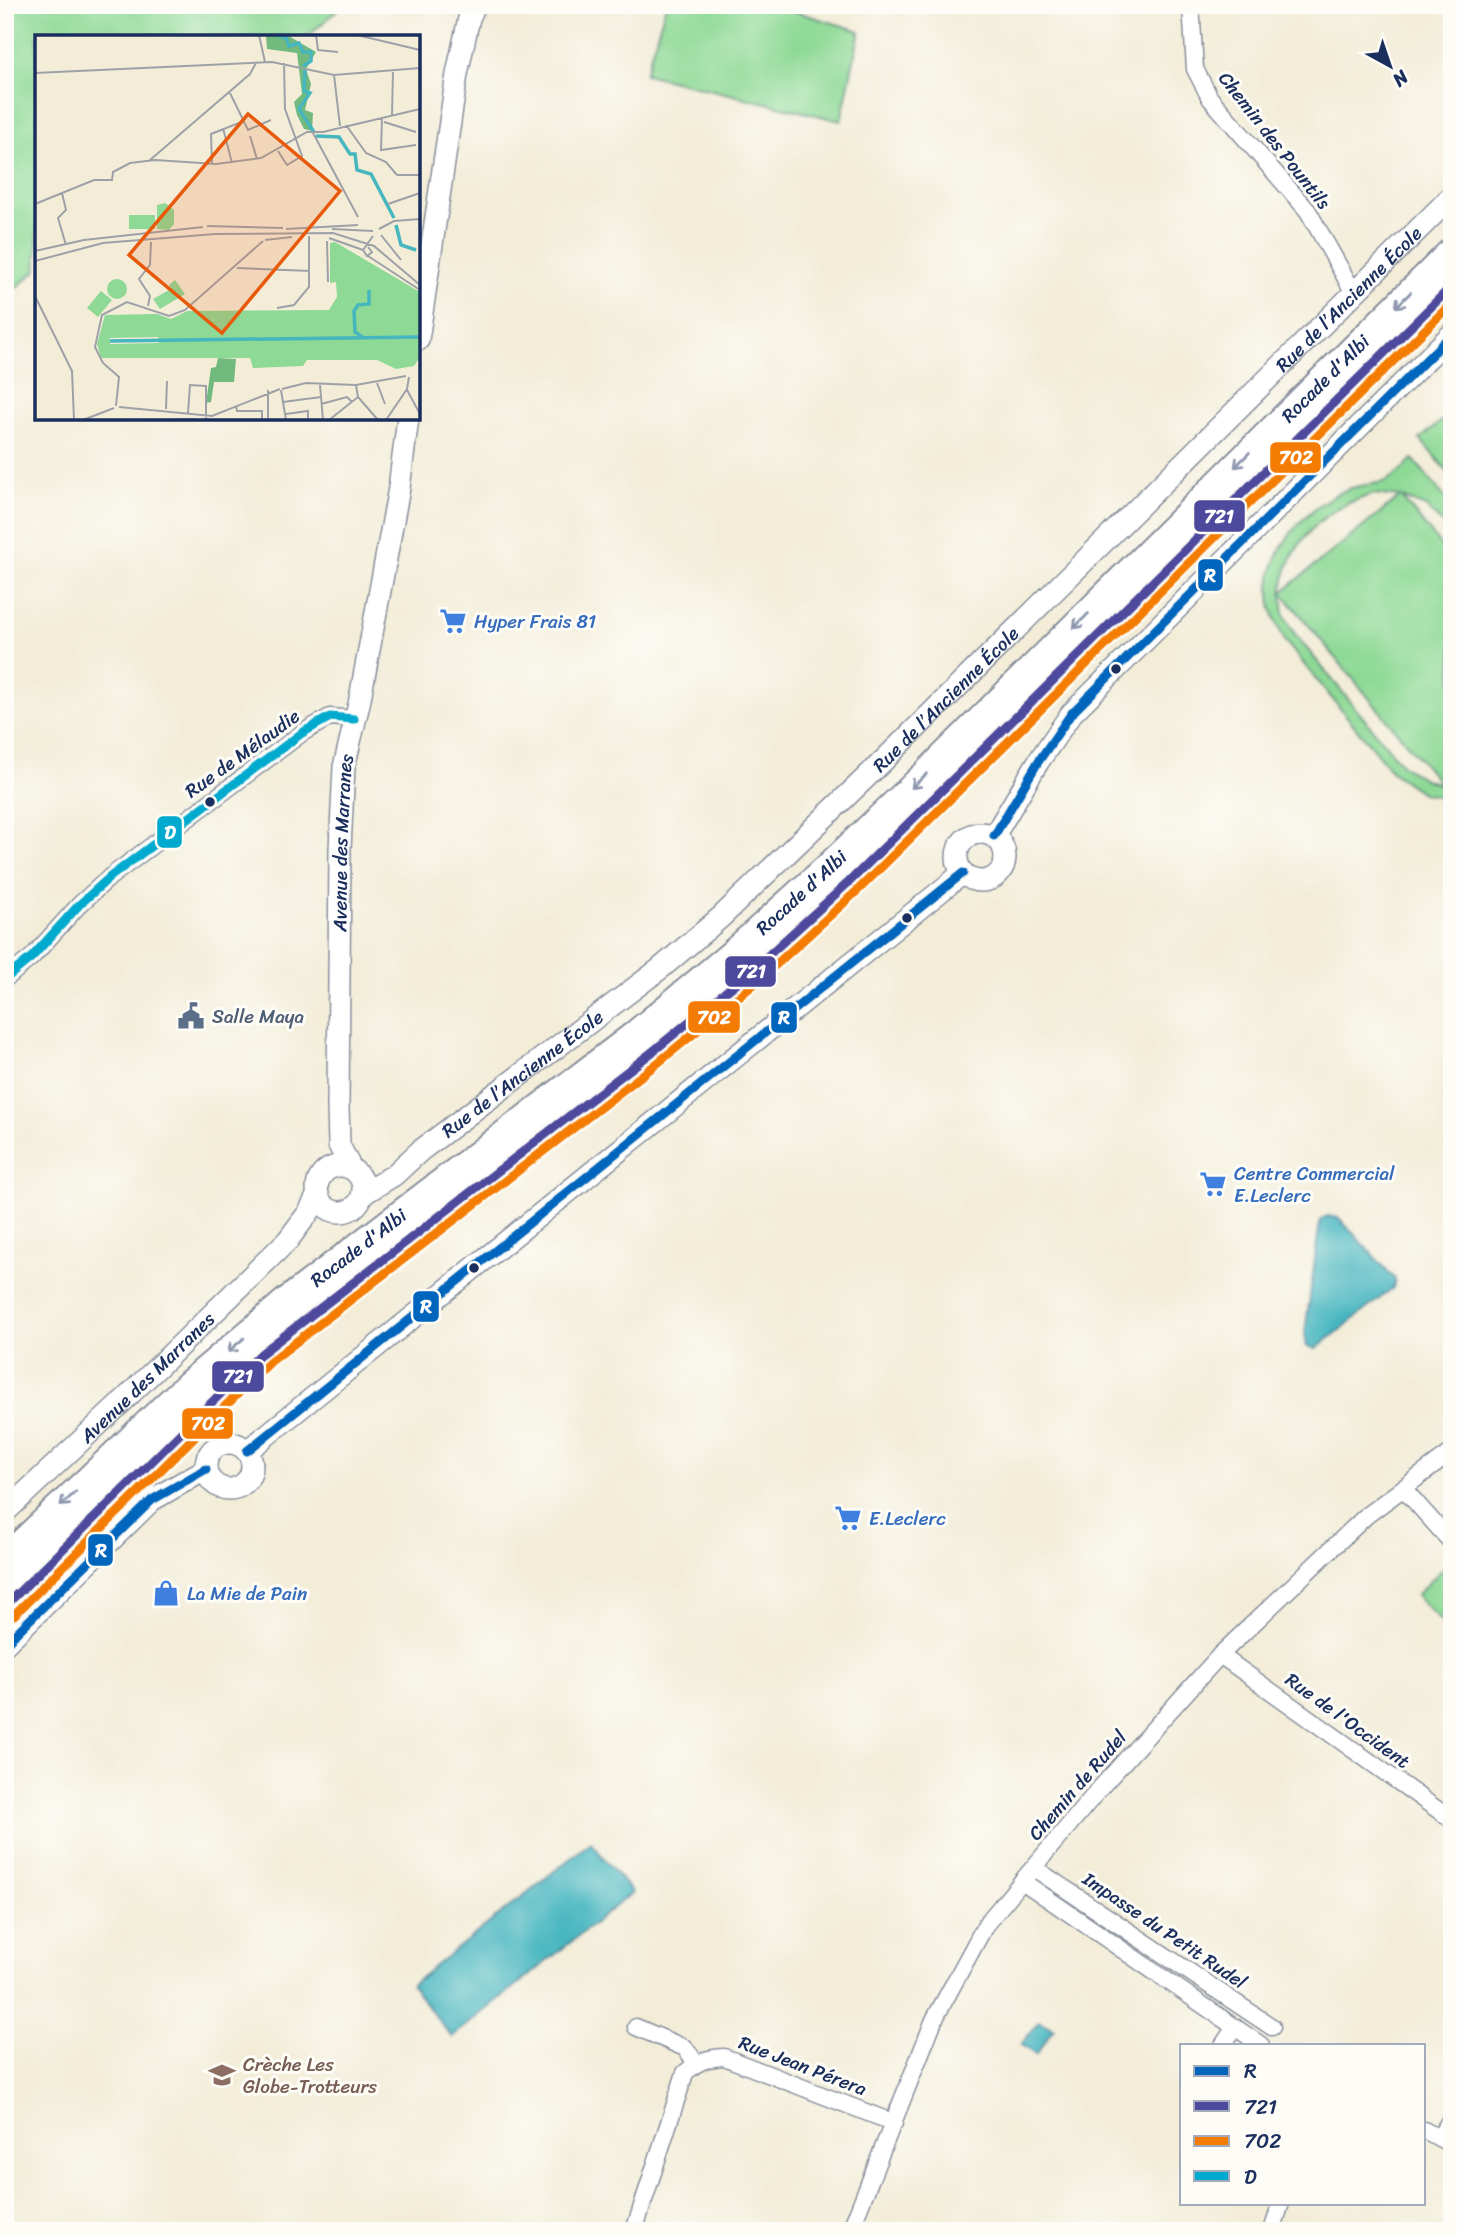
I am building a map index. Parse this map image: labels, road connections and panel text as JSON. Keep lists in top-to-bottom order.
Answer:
{
  "streets": {
    "highway": ["Rocade d'Albi"],
    "street": [
      "Chemin des Pountils",
      "Rue de l’Ancienne École",
      "Rue de Mélaudie",
      "Avenue des Marranes",
      "Rue de l'Occident",
      "Chemin de Rudel",
      "Impasse du Petit Rudel",
      "Rue Jean Pérera"
    ]
  },
  "crossings": [
    ["Chemin des Pountils", "Rue de l’Ancienne École"],
    ["Rue de l’Ancienne École", "Avenue des Marranes"],
    ["Rue de Mélaudie", "Avenue des Marranes"],
    ["Rue de l'Occident", "Chemin de Rudel"],
    ["Chemin de Rudel", "Impasse du Petit Rudel"],
    ["Chemin de Rudel", "Rue Jean Pérera"]
  ],
  "places": {
    "supermarket": ["Hyper Frais 81", "Centre Commercial E.Leclerc", "E.Leclerc"],
    "public building": ["Salle Maya"],
    "shop": ["La Mie de Pain"],
    "school or university": ["Crèche Les Globe-Trotteurs"]
  },
  "lines": [
    "transit line 721",
    "transit line 702",
    "transit line R",
    "transit line D"
  ],
  "legend": [
    "R",
    "721",
    "702",
    "D"
  ],
  "north": "bottom right"
}
